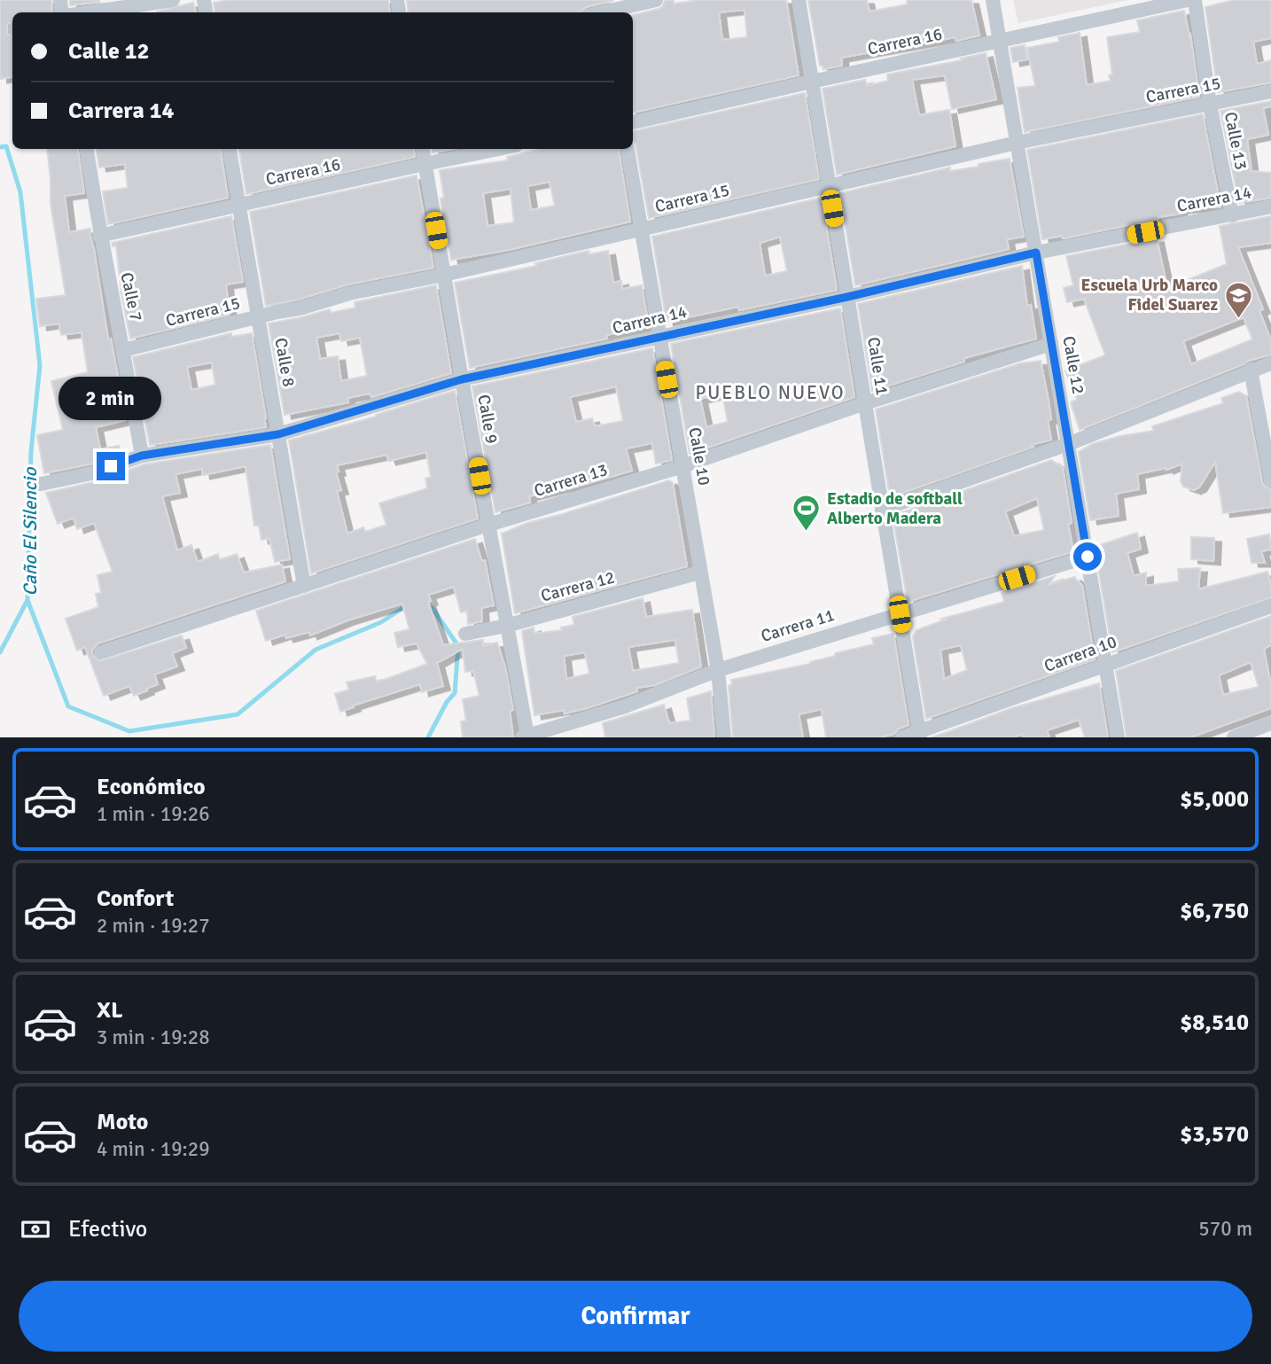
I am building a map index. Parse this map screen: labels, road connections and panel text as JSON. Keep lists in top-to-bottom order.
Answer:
{
  "streets": {
    "street": [
      "Carrera 16",
      "Carrera 15",
      "Calle 13",
      "Carrera 14",
      "Calle 7",
      "Calle 8",
      "Calle 12",
      "Calle 11",
      "Calle 9",
      "Calle 10",
      "Carrera 13",
      "Carrera 12",
      "Carrera 11",
      "Carrera 10"
    ]
  },
  "crossings": [
    ["Carrera 16", "Calle 7"],
    ["Carrera 16", "Calle 8"],
    ["Carrera 16", "Calle 12"],
    ["Carrera 16", "Calle 11"],
    ["Carrera 16", "Calle 9"],
    ["Carrera 15", "Calle 13"],
    ["Carrera 15", "Calle 7"],
    ["Carrera 15", "Calle 8"],
    ["Carrera 15", "Calle 12"],
    ["Carrera 15", "Calle 11"],
    ["Carrera 15", "Calle 9"],
    ["Carrera 15", "Calle 10"],
    ["Calle 13", "Carrera 14"],
    ["Carrera 14", "Calle 7"],
    ["Carrera 14", "Calle 8"],
    ["Carrera 14", "Calle 12"],
    ["Carrera 14", "Calle 11"],
    ["Carrera 14", "Calle 9"],
    ["Carrera 14", "Calle 10"],
    ["Calle 8", "Carrera 13"],
    ["Calle 12", "Carrera 13"],
    ["Calle 12", "Carrera 11"],
    ["Calle 12", "Carrera 10"],
    ["Calle 11", "Carrera 13"],
    ["Calle 11", "Carrera 11"],
    ["Calle 11", "Carrera 10"],
    ["Calle 9", "Carrera 13"],
    ["Calle 9", "Carrera 12"],
    ["Calle 9", "Carrera 11"],
    ["Calle 10", "Carrera 13"],
    ["Calle 10", "Carrera 12"],
    ["Calle 10", "Carrera 11"]
  ],
  "districts": ["PUEBLO NUEVO"],
  "water": ["Caño El Silencio"],
  "places": {
    "school or university": ["Escuela Urb Marco Fidel Suarez"],
    "sports": ["Estadio de softball Alberto Madera"]
  },
  "page": {
    "banner": ["Calle 12", "Carrera 14"],
    "bubble": "2 min",
    "list": [
      {
        "name": "Económico",
        "note": "1 min · 19:26",
        "value": "$5,000"
      },
      {
        "name": "Confort",
        "note": "2 min · 19:27",
        "value": "$6,750"
      },
      {
        "name": "XL",
        "note": "3 min · 19:28",
        "value": "$8,510"
      },
      {
        "name": "Moto",
        "note": "4 min · 19:29",
        "value": "$3,570"
      }
    ],
    "pay": ["Efectivo", "570 m"],
    "buttons": "Confirmar"
  }
}
